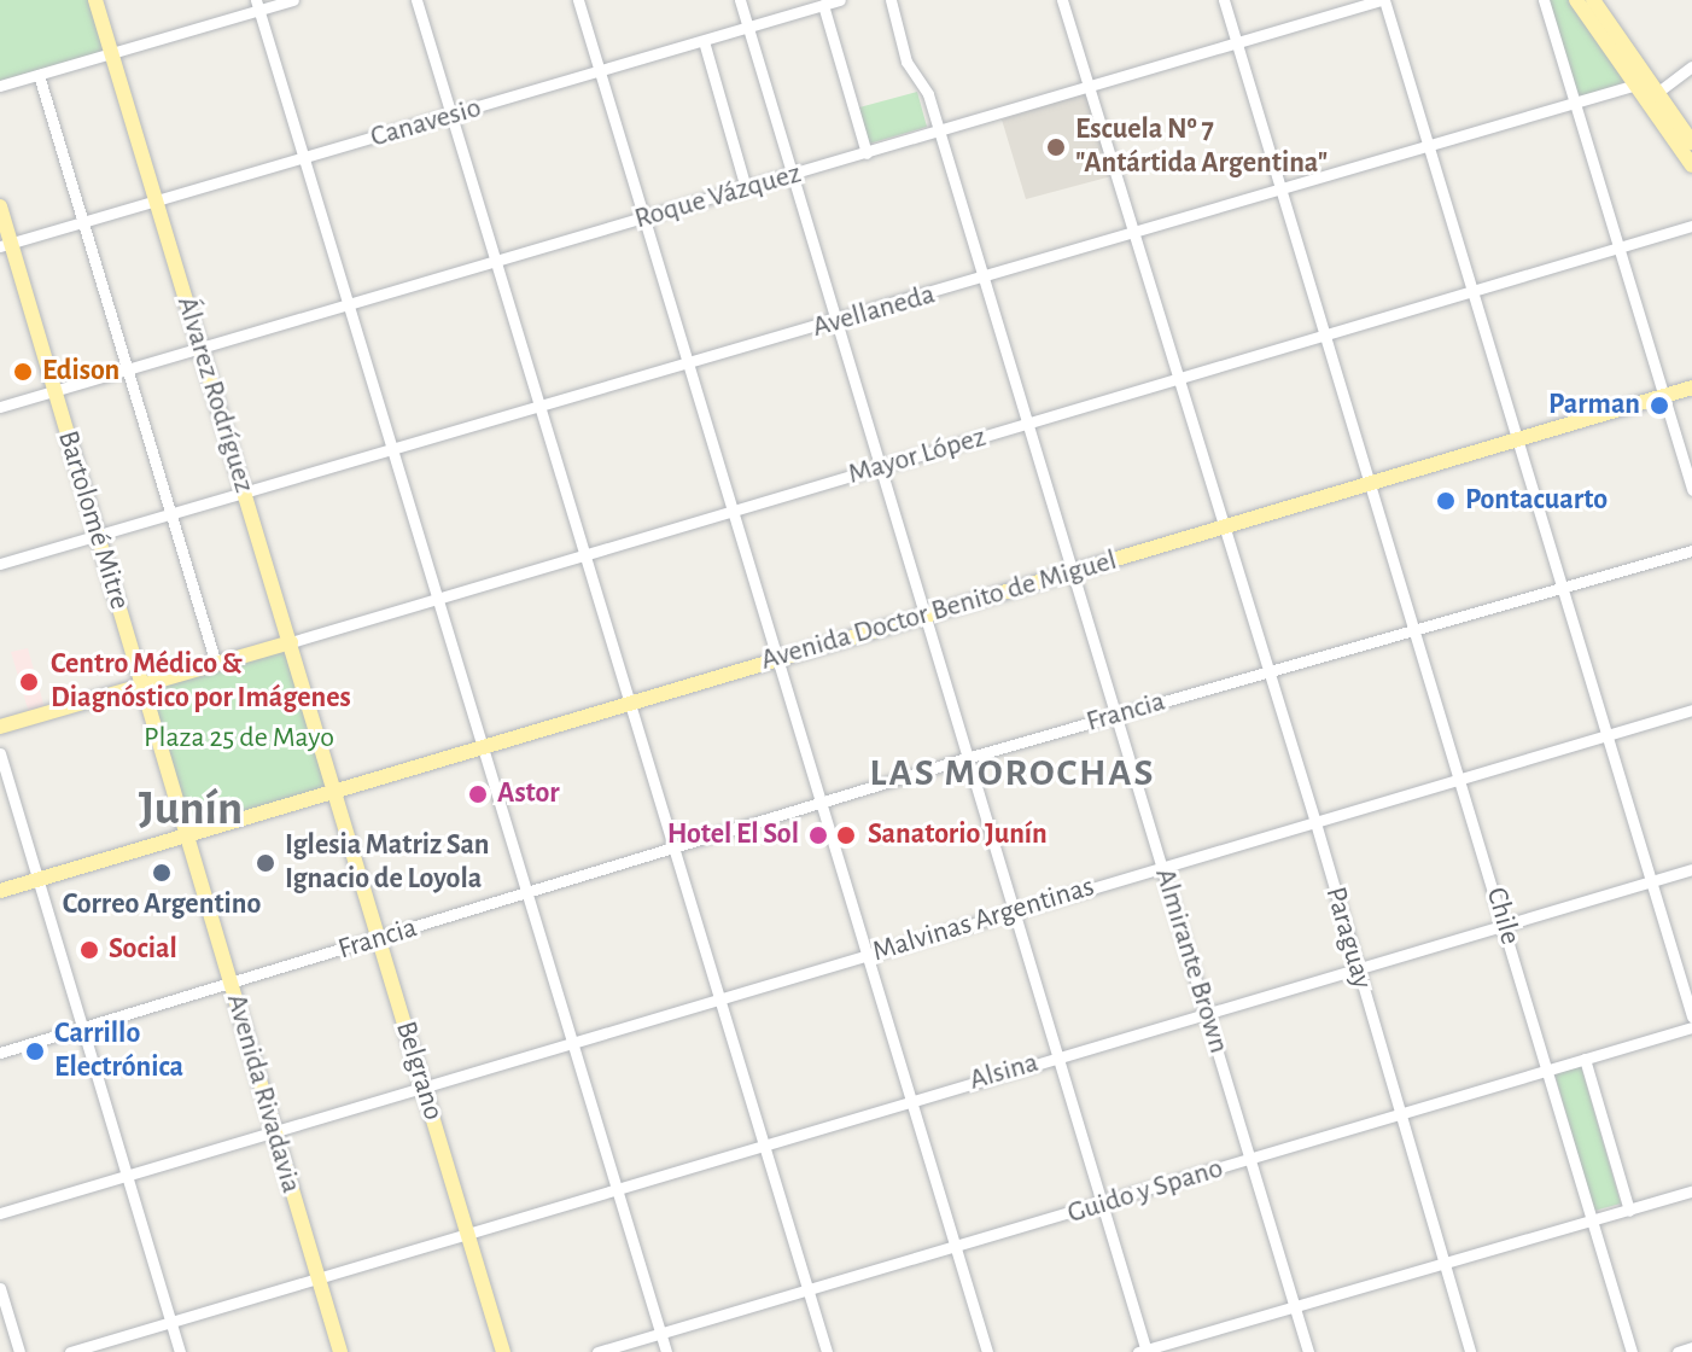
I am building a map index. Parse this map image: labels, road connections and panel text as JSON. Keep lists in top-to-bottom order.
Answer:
{
  "streets": {
    "main road": [
      "Álvarez Rodríguez",
      "Mayor López",
      "Bartolomé Mitre",
      "Avenida Doctor Benito de Miguel",
      "Belgrano",
      "Avenida Rivadavia"
    ],
    "street": [
      "Canavesio",
      "Roque Vázquez",
      "Avellaneda",
      "Francia",
      "Chile",
      "Malvinas Argentinas",
      "Paraguay",
      "Almirante Brown",
      "Alsina",
      "Guido y Spano"
    ]
  },
  "crossings": [
    ["Canavesio", "Álvarez Rodríguez"],
    ["Canavesio", "Bartolomé Mitre"],
    ["Roque Vázquez", "Álvarez Rodríguez"],
    ["Roque Vázquez", "Bartolomé Mitre"],
    ["Roque Vázquez", "Chile"],
    ["Roque Vázquez", "Paraguay"],
    ["Roque Vázquez", "Almirante Brown"],
    ["Avellaneda", "Álvarez Rodríguez"],
    ["Avellaneda", "Bartolomé Mitre"],
    ["Avellaneda", "Chile"],
    ["Avellaneda", "Paraguay"],
    ["Avellaneda", "Almirante Brown"],
    ["Álvarez Rodríguez", "Mayor López"],
    ["Álvarez Rodríguez", "Avenida Doctor Benito de Miguel"],
    ["Álvarez Rodríguez", "Belgrano"],
    ["Mayor López", "Bartolomé Mitre"],
    ["Mayor López", "Chile"],
    ["Mayor López", "Paraguay"],
    ["Mayor López", "Almirante Brown"],
    ["Bartolomé Mitre", "Avenida Doctor Benito de Miguel"],
    ["Bartolomé Mitre", "Avenida Rivadavia"],
    ["Avenida Doctor Benito de Miguel", "Chile"],
    ["Avenida Doctor Benito de Miguel", "Paraguay"],
    ["Avenida Doctor Benito de Miguel", "Almirante Brown"],
    ["Avenida Doctor Benito de Miguel", "Belgrano"],
    ["Avenida Doctor Benito de Miguel", "Avenida Rivadavia"],
    ["Francia", "Chile"],
    ["Francia", "Paraguay"],
    ["Francia", "Almirante Brown"],
    ["Francia", "Belgrano"],
    ["Francia", "Avenida Rivadavia"],
    ["Chile", "Malvinas Argentinas"],
    ["Chile", "Alsina"],
    ["Chile", "Guido y Spano"],
    ["Malvinas Argentinas", "Paraguay"],
    ["Malvinas Argentinas", "Almirante Brown"],
    ["Malvinas Argentinas", "Belgrano"],
    ["Malvinas Argentinas", "Avenida Rivadavia"],
    ["Paraguay", "Alsina"],
    ["Paraguay", "Guido y Spano"],
    ["Almirante Brown", "Alsina"],
    ["Almirante Brown", "Guido y Spano"],
    ["Belgrano", "Alsina"],
    ["Alsina", "Avenida Rivadavia"]
  ],
  "districts": ["LAS MOROCHAS", "Junín"],
  "parks": ["Plaza 25 de Mayo"],
  "places": [
    "Escuela Nº 7 \"Antártida Argentina\"",
    "Edison",
    "Parman",
    "Pontacuarto",
    "Centro Médico & Diagnóstico por Imágenes",
    "Astor",
    "Hotel El Sol",
    "Sanatorio Junín",
    "Iglesia Matriz San Ignacio de Loyola",
    "Correo Argentino",
    "Social",
    "Carrillo Electrónica"
  ]
}
